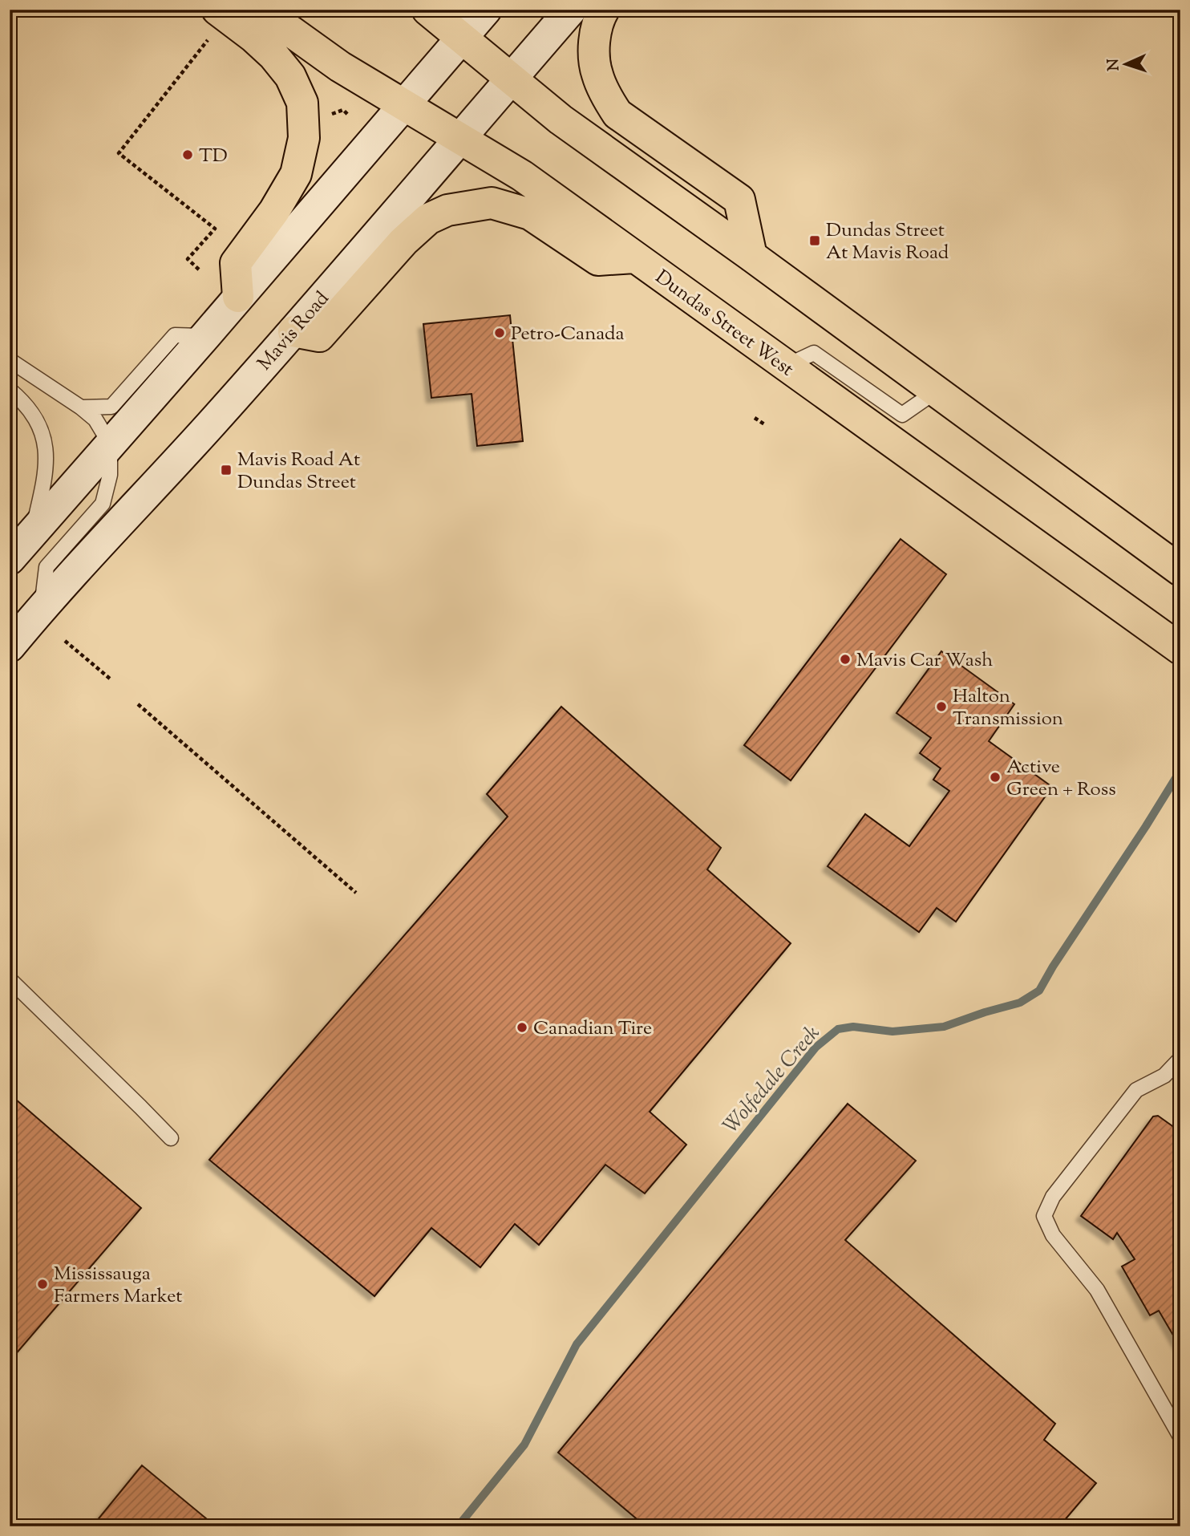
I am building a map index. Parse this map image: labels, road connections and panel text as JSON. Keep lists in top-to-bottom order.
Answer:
{
  "streets": {
    "main road": ["Dundas Street West", "Mavis Road"]
  },
  "crossings": [
    ["Dundas Street West", "Mavis Road"]
  ],
  "water": ["Wolfedale Creek"],
  "places": {
    "other": [
      "TD",
      "Petro-Canada",
      "Mavis Car Wash",
      "Halton Transmission",
      "Active Green + Ross",
      "Canadian Tire",
      "Mississauga Farmers Market"
    ],
    "transit": ["Dundas Street At Mavis Road", "Mavis Road At Dundas Street"]
  },
  "north": "left"
}
